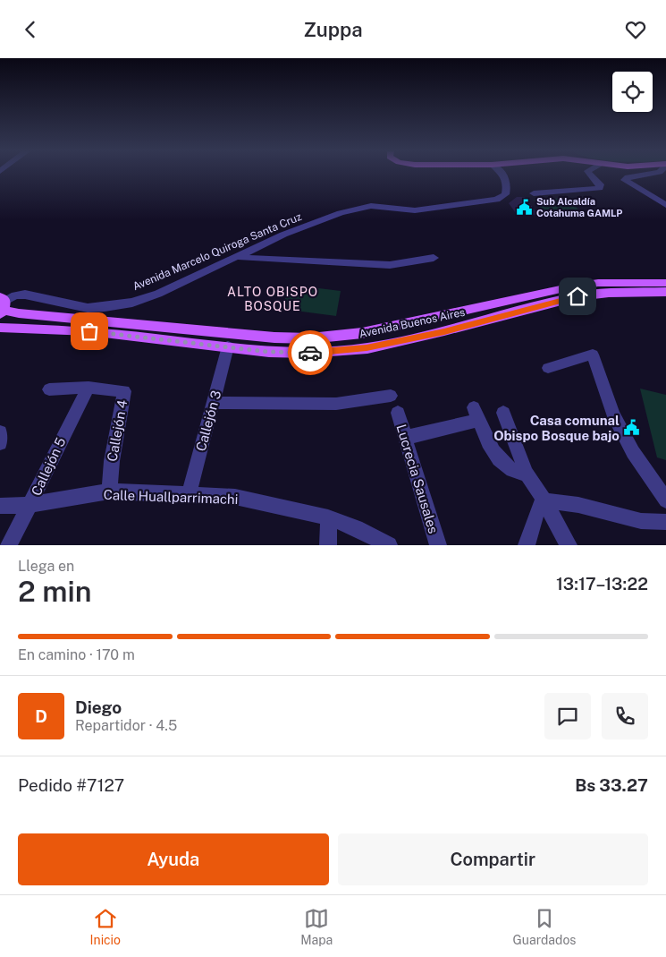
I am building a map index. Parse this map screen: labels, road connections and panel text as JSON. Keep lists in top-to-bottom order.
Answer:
{
  "streets": {
    "main road": ["Avenida Buenos Aires"],
    "street": [
      "Avenida Marcelo Quiroga Santa Cruz",
      "Callejón 3",
      "Callejón 4",
      "Callejón 5",
      "Lucrecia Sausales",
      "Calle Huallparrimachi"
    ]
  },
  "crossings": [
    ["Avenida Marcelo Quiroga Santa Cruz", "Avenida Buenos Aires"],
    ["Avenida Buenos Aires", "Callejón 3"],
    ["Callejón 3", "Calle Huallparrimachi"],
    ["Callejón 4", "Callejón 5"],
    ["Callejón 4", "Calle Huallparrimachi"],
    ["Callejón 5", "Calle Huallparrimachi"]
  ],
  "districts": ["ALTO OBISPO BOSQUE"],
  "places": {
    "public building": ["Sub Alcaldía Cotahuma GAMLP", "Casa comunal Obispo Bosque bajo"]
  },
  "page": {
    "header": "Zuppa",
    "heading": ["2 min", "Llega en", "13:17–13:22"],
    "panel": [
      "Diego",
      "Repartidor · 4.5",
      "Pedido #7127",
      "Bs 33.27"
    ],
    "bar": "En camino · 170 m",
    "round": "D",
    "buttons": ["Ayuda", "Compartir"],
    "tabs": ["Inicio", "Mapa", "Guardados"]
  }
}
